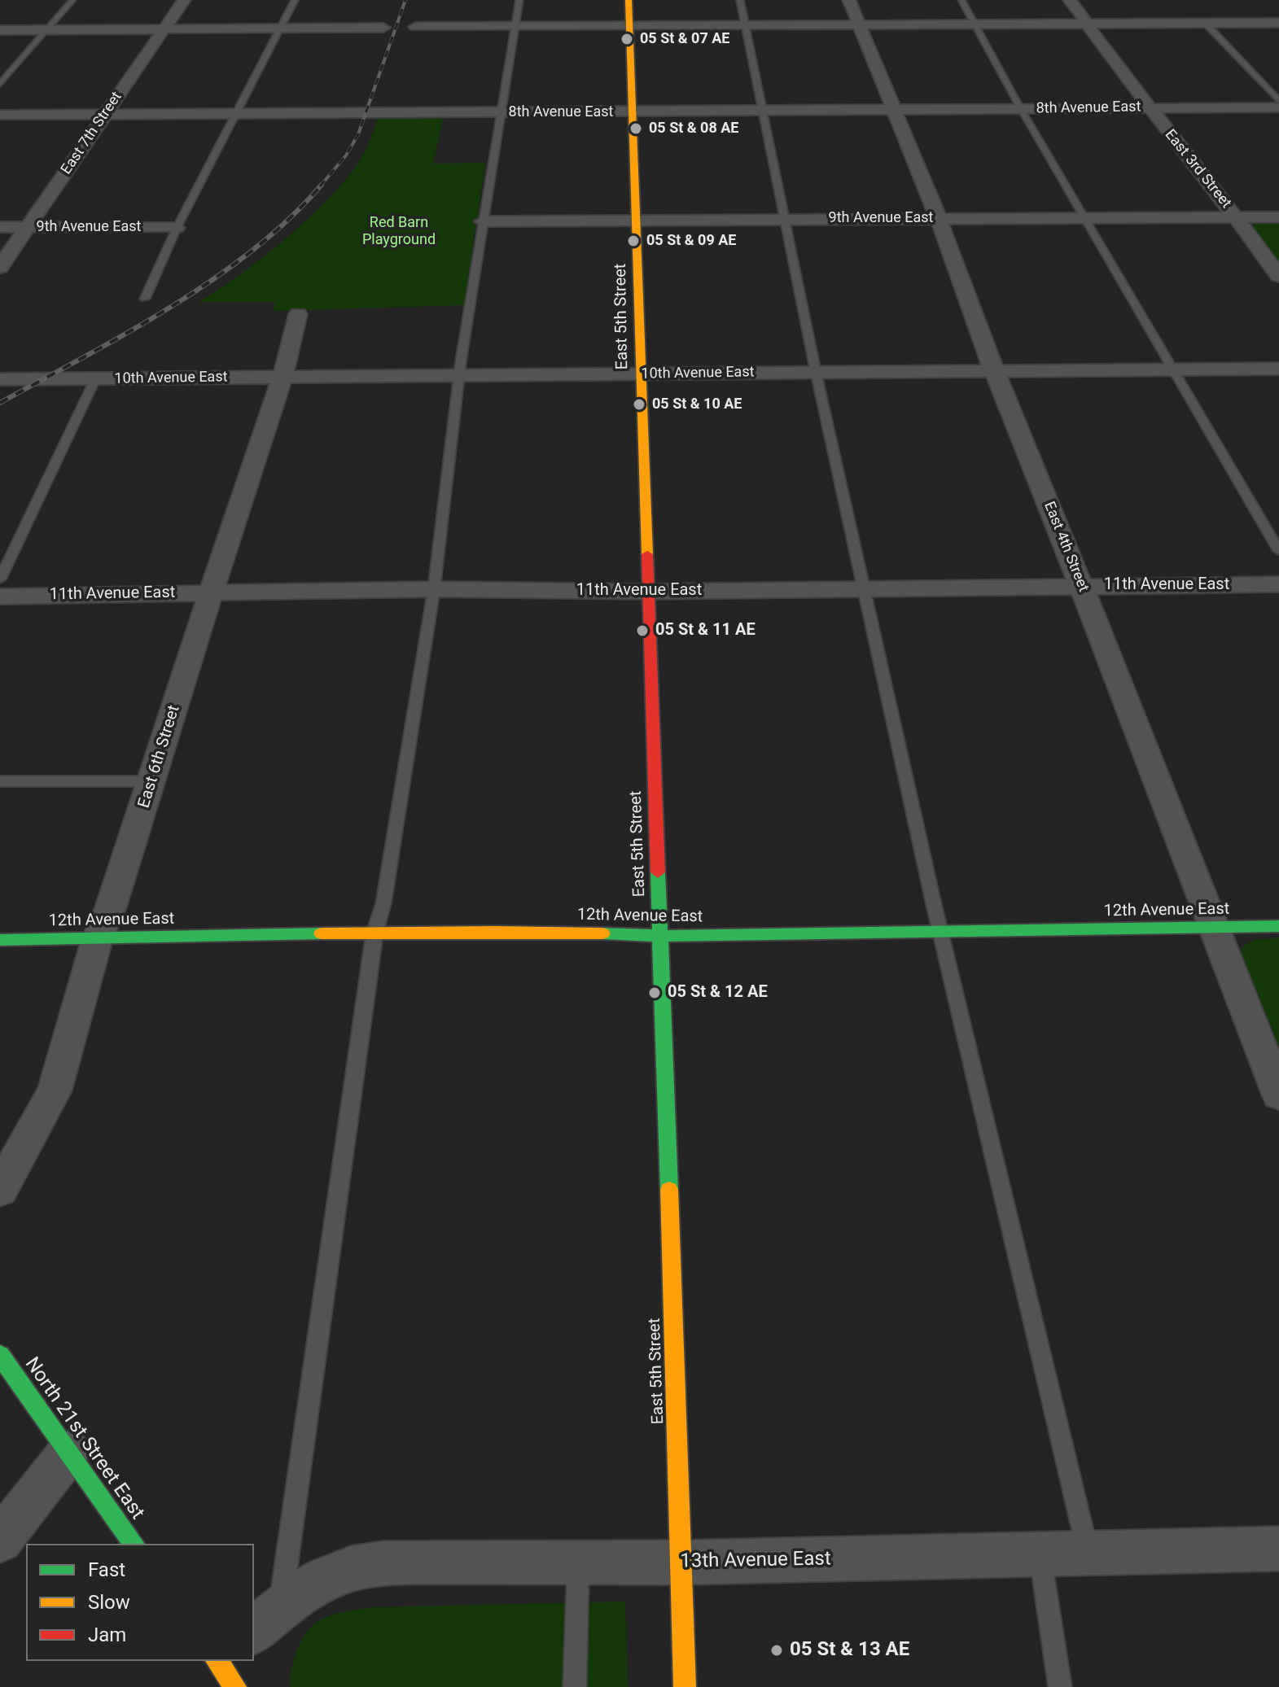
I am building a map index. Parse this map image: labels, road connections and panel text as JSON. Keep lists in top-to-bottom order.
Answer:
{
  "streets": {
    "street": [
      "8th Avenue East",
      "East 7th Street",
      "East 3rd Street",
      "9th Avenue East",
      "East 5th Street",
      "10th Avenue East",
      "East 4th Street",
      "11th Avenue East",
      "East 6th Street",
      "12th Avenue East",
      "North 21st Street East",
      "13th Avenue East"
    ]
  },
  "crossings": [
    ["8th Avenue East", "East 7th Street"],
    ["8th Avenue East", "East 3rd Street"],
    ["8th Avenue East", "East 5th Street"],
    ["8th Avenue East", "East 4th Street"],
    ["East 7th Street", "9th Avenue East"],
    ["East 3rd Street", "9th Avenue East"],
    ["9th Avenue East", "East 5th Street"],
    ["9th Avenue East", "East 4th Street"],
    ["East 5th Street", "10th Avenue East"],
    ["East 5th Street", "11th Avenue East"],
    ["East 5th Street", "12th Avenue East"],
    ["East 5th Street", "13th Avenue East"],
    ["10th Avenue East", "East 4th Street"],
    ["10th Avenue East", "East 6th Street"],
    ["East 4th Street", "11th Avenue East"],
    ["East 4th Street", "12th Avenue East"],
    ["11th Avenue East", "East 6th Street"],
    ["East 6th Street", "12th Avenue East"]
  ],
  "parks": ["Red Barn Playground"],
  "places": [
    "05 St & 07 AE",
    "05 St & 08 AE",
    "05 St & 09 AE",
    "05 St & 10 AE",
    "05 St & 11 AE",
    "05 St & 12 AE",
    "05 St & 13 AE"
  ],
  "legend": ["Fast", "Slow", "Jam"]
}
